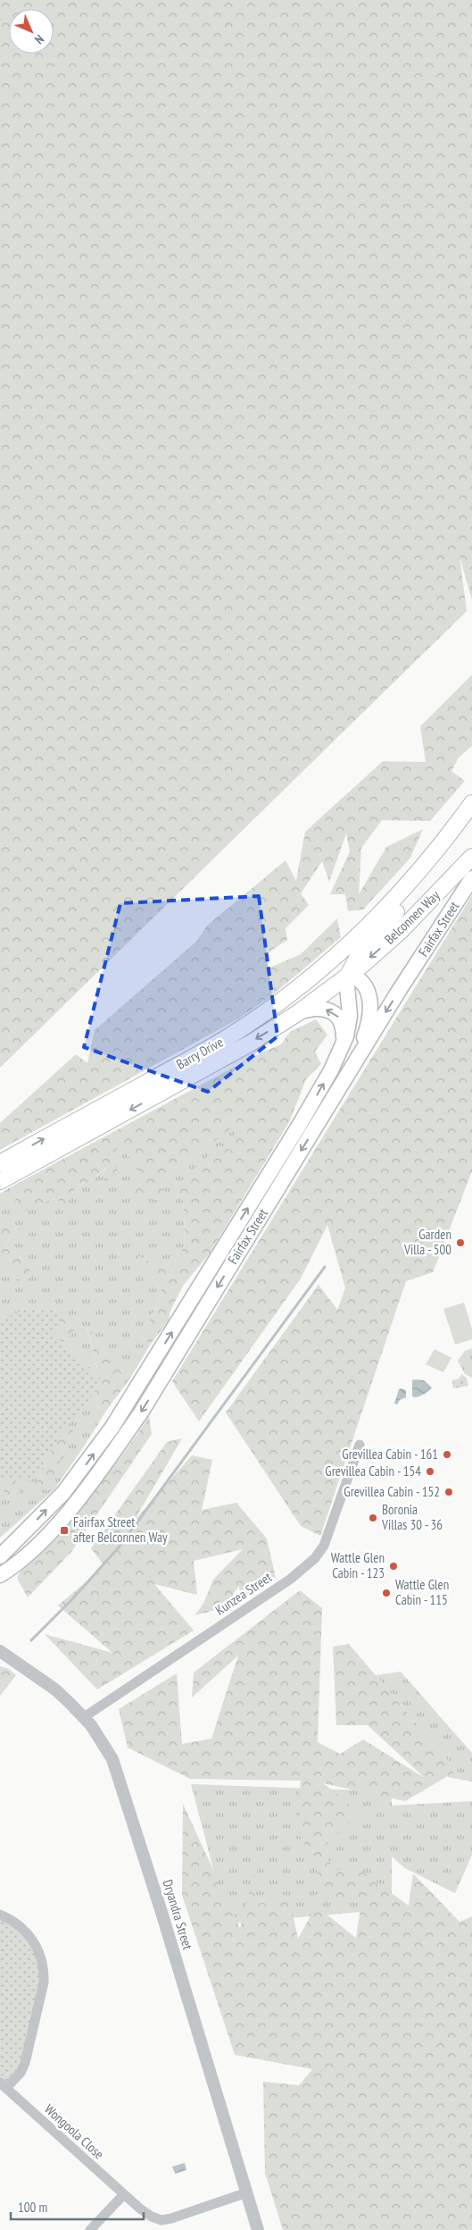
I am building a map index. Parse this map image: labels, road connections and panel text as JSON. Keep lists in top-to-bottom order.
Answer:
{
  "streets": {
    "main road": ["Belconnen Way", "Fairfax Street", "Barry Drive"],
    "street": ["Kunzea Street", "Dryandra Street", "Wongoola Close"]
  },
  "crossings": [
    ["Belconnen Way", "Fairfax Street"],
    ["Belconnen Way", "Barry Drive"],
    ["Fairfax Street", "Barry Drive"],
    ["Kunzea Street", "Dryandra Street"],
    ["Dryandra Street", "Wongoola Close"]
  ],
  "places": {
    "other": [
      "Garden Villa - 500",
      "Grevillea Cabin - 161",
      "Grevillea Cabin - 154",
      "Grevillea Cabin - 152",
      "Boronia Villas 30 - 36",
      "Wattle Glen Cabin - 123",
      "Wattle Glen Cabin - 115"
    ],
    "transit": ["Fairfax Street after Belconnen Way"]
  },
  "scale_bar": "100 m",
  "north": "bottom right"
}
